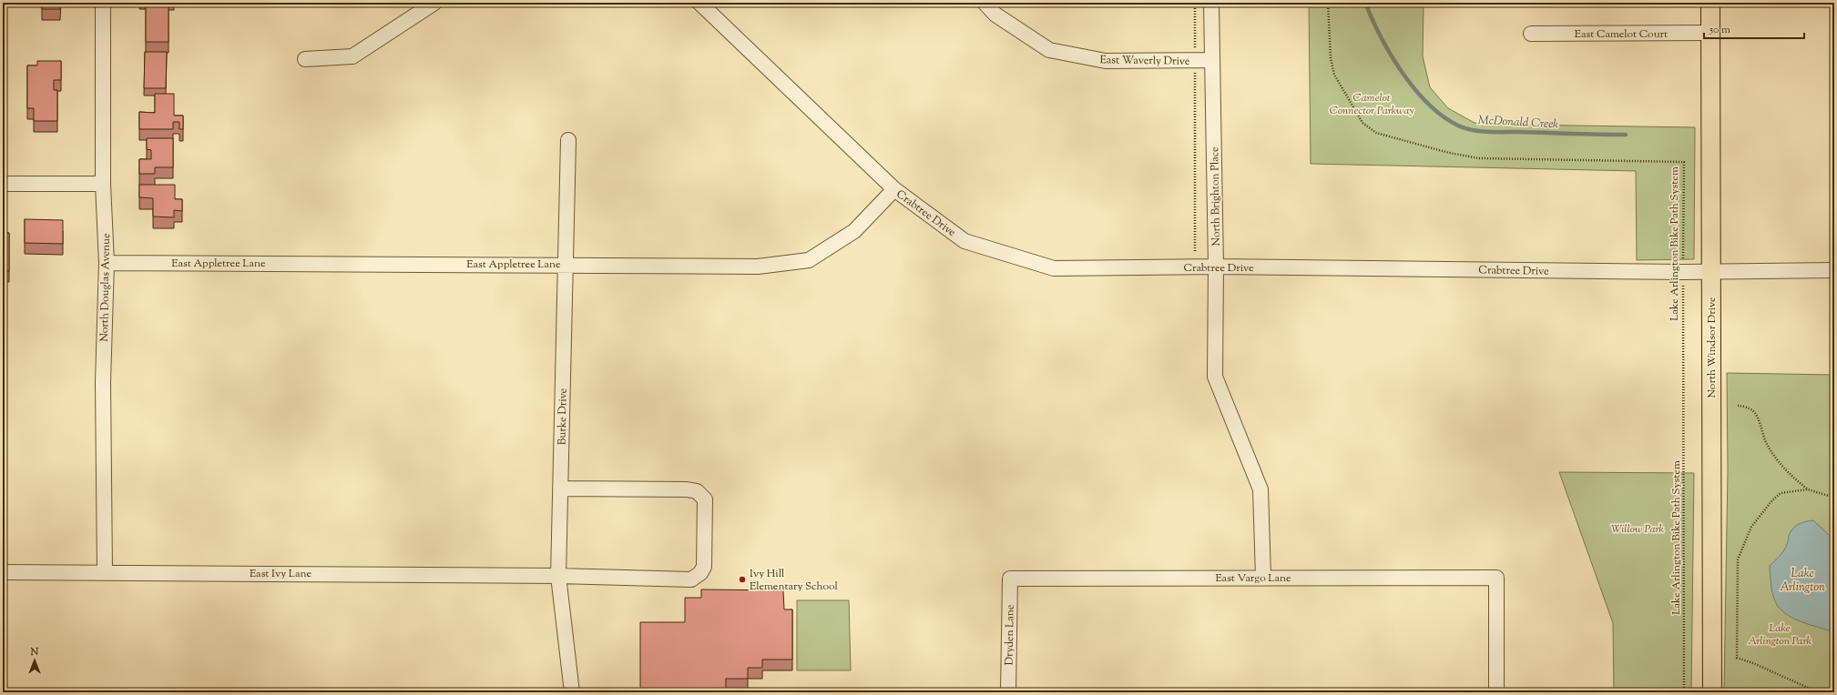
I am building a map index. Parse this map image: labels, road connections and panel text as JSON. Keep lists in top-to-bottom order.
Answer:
{
  "streets": {
    "main road": ["North Windsor Drive"],
    "street": [
      "East Camelot Court",
      "East Waverly Drive",
      "North Brighton Place",
      "Crabtree Drive",
      "East Appletree Lane",
      "North Douglas Avenue",
      "Burke Drive",
      "East Ivy Lane",
      "East Vargo Lane",
      "Dryden Lane"
    ],
    "path": ["Lake Arlington Bike Path System"]
  },
  "crossings": [
    ["East Camelot Court", "North Windsor Drive"],
    ["East Waverly Drive", "North Brighton Place"],
    ["North Brighton Place", "Crabtree Drive"],
    ["North Brighton Place", "East Vargo Lane"],
    ["Crabtree Drive", "Lake Arlington Bike Path System"],
    ["Crabtree Drive", "East Appletree Lane"],
    ["Crabtree Drive", "North Windsor Drive"],
    ["East Appletree Lane", "North Douglas Avenue"],
    ["East Appletree Lane", "Burke Drive"],
    ["North Douglas Avenue", "East Ivy Lane"],
    ["Burke Drive", "East Ivy Lane"],
    ["East Vargo Lane", "Dryden Lane"]
  ],
  "water": ["McDonald Creek", "Lake Arlington"],
  "parks": ["Camelot Connector Parkway", "Willow Park", "Lake Arlington Park"],
  "places": ["Ivy Hill Elementary School"],
  "scale_bar": "50 m",
  "north": "top"
}
